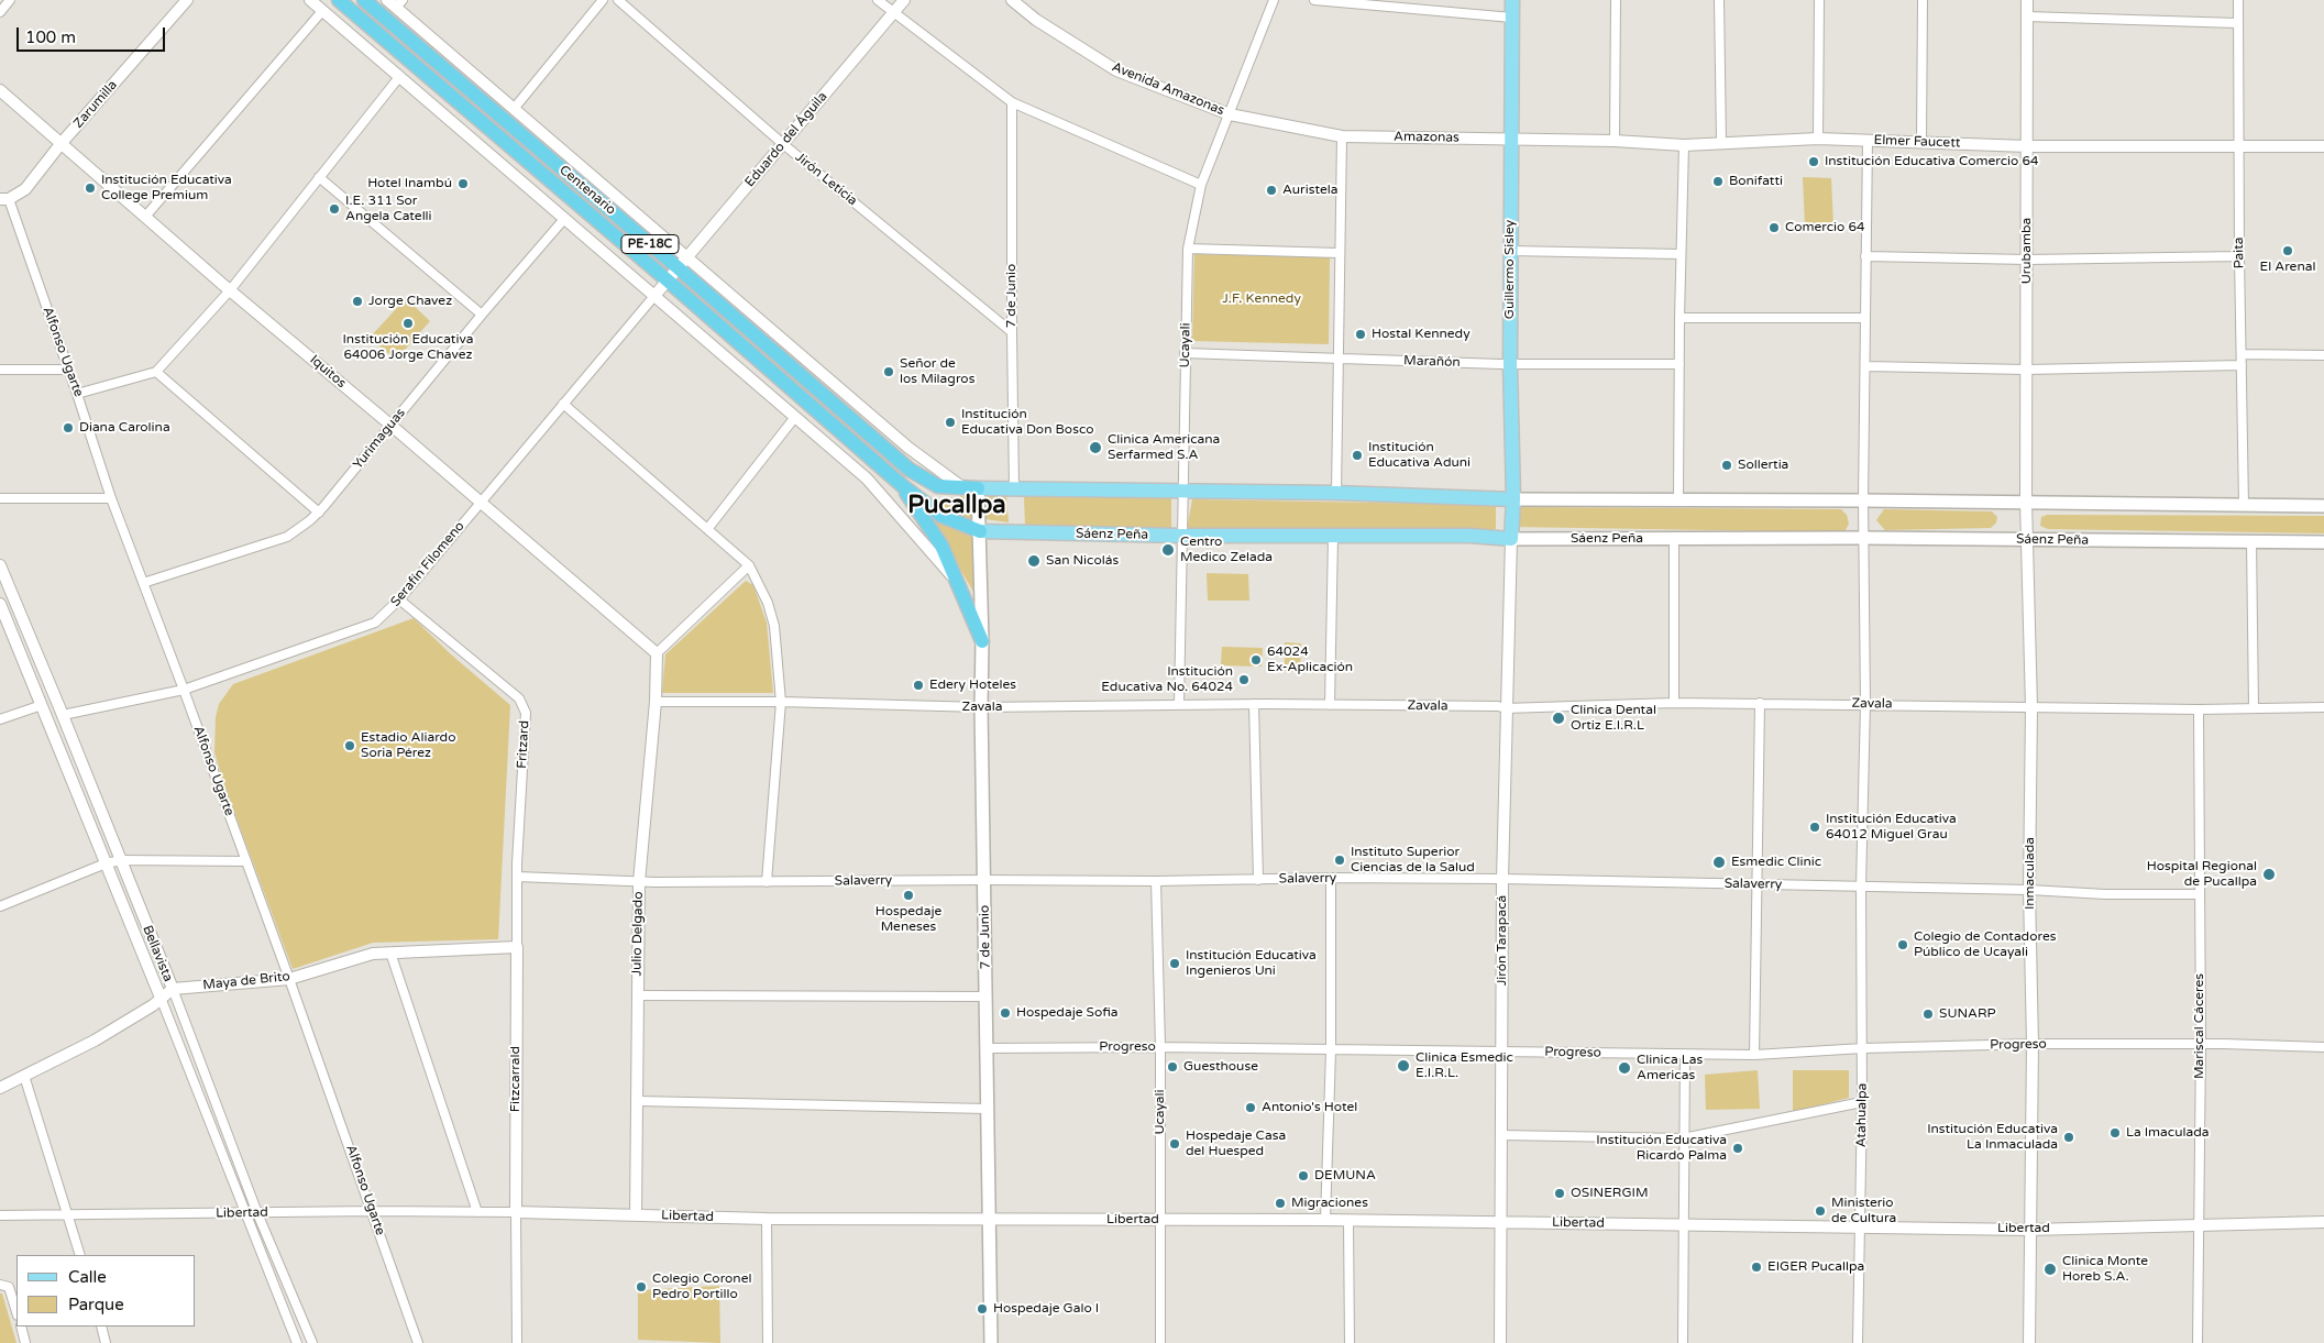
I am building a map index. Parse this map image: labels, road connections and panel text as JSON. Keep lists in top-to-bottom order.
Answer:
{
  "streets": {
    "highway": ["Centenario", "PE-18C", "Sáenz Peña"],
    "main road": ["Guillermo Sisley", "7 de Junio"],
    "street": [
      "Avenida Amazonas",
      "Zarumilla",
      "Amazonas",
      "Eduardo del Águila",
      "Elmer Faucett",
      "Jirón Leticia",
      "Urubamba",
      "Paita",
      "Ucayali",
      "Alfonso Ugarte",
      "Marañón",
      "Iquitos",
      "Yurimaguas",
      "Serafín Filomeno",
      "Zavala",
      "Fritzard",
      "Inmaculada",
      "Salaverry",
      "Julio Delgado",
      "Jirón Tarapacá",
      "Bellavista",
      "Maya de Brito",
      "Mariscal Cáceres",
      "Progreso",
      "Fitzcarrald",
      "Atahualpa",
      "Libertad"
    ]
  },
  "crossings": [
    ["Avenida Amazonas", "Amazonas"],
    ["Avenida Amazonas", "Ucayali"],
    ["Zarumilla", "Alfonso Ugarte"],
    ["Zarumilla", "Iquitos"],
    ["Amazonas", "Elmer Faucett"],
    ["Amazonas", "Guillermo Sisley"],
    ["Eduardo del Águila", "Jirón Leticia"],
    ["Eduardo del Águila", "Centenario"],
    ["Eduardo del Águila", "Serafín Filomeno"],
    ["Elmer Faucett", "Urubamba"],
    ["Elmer Faucett", "Paita"],
    ["Elmer Faucett", "Guillermo Sisley"],
    ["Elmer Faucett", "Atahualpa"],
    ["Jirón Leticia", "7 de Junio"],
    ["Centenario", "PE-18C"],
    ["Centenario", "Sáenz Peña"],
    ["Centenario", "Serafín Filomeno"],
    ["PE-18C", "7 de Junio"],
    ["Urubamba", "Inmaculada"],
    ["Guillermo Sisley", "Marañón"],
    ["Guillermo Sisley", "Sáenz Peña"],
    ["Guillermo Sisley", "Jirón Tarapacá"],
    ["7 de Junio", "Sáenz Peña"],
    ["7 de Junio", "Zavala"],
    ["7 de Junio", "Salaverry"],
    ["7 de Junio", "Progreso"],
    ["7 de Junio", "Libertad"],
    ["Ucayali", "Marañón"],
    ["Ucayali", "Sáenz Peña"],
    ["Ucayali", "Zavala"],
    ["Ucayali", "Salaverry"],
    ["Ucayali", "Progreso"],
    ["Ucayali", "Libertad"],
    ["Alfonso Ugarte", "Yurimaguas"],
    ["Alfonso Ugarte", "Serafín Filomeno"],
    ["Alfonso Ugarte", "Maya de Brito"],
    ["Alfonso Ugarte", "Libertad"],
    ["Iquitos", "Yurimaguas"],
    ["Iquitos", "Serafín Filomeno"],
    ["Iquitos", "Julio Delgado"],
    ["Sáenz Peña", "Inmaculada"],
    ["Sáenz Peña", "Jirón Tarapacá"],
    ["Sáenz Peña", "Atahualpa"],
    ["Serafín Filomeno", "Fritzard"],
    ["Serafín Filomeno", "Bellavista"],
    ["Zavala", "Inmaculada"],
    ["Zavala", "Julio Delgado"],
    ["Zavala", "Jirón Tarapacá"],
    ["Zavala", "Mariscal Cáceres"],
    ["Zavala", "Atahualpa"],
    ["Fritzard", "Salaverry"],
    ["Fritzard", "Maya de Brito"],
    ["Fritzard", "Fitzcarrald"],
    ["Inmaculada", "Salaverry"],
    ["Inmaculada", "Progreso"],
    ["Inmaculada", "Libertad"],
    ["Salaverry", "Julio Delgado"],
    ["Salaverry", "Jirón Tarapacá"],
    ["Salaverry", "Mariscal Cáceres"],
    ["Salaverry", "Atahualpa"],
    ["Julio Delgado", "Libertad"],
    ["Jirón Tarapacá", "Progreso"],
    ["Jirón Tarapacá", "Libertad"],
    ["Bellavista", "Maya de Brito"],
    ["Bellavista", "Libertad"],
    ["Maya de Brito", "Fitzcarrald"],
    ["Mariscal Cáceres", "Progreso"],
    ["Mariscal Cáceres", "Libertad"],
    ["Progreso", "Atahualpa"],
    ["Fitzcarrald", "Libertad"],
    ["Atahualpa", "Libertad"]
  ],
  "districts": ["Pucallpa"],
  "parks": ["J.F. Kennedy"],
  "places": [
    "Institución Educativa Comercio 64",
    "Bonifatti",
    "Hotel Inambú",
    "Institución Educativa College Premium",
    "Auristela",
    "I.E. 311 Sor Angela Catelli",
    "Comercio 64",
    "El Arenal",
    "Jorge Chavez",
    "Institución Educativa 64006 Jorge Chavez",
    "Hostal Kennedy",
    "Señor de los Milagros",
    "Institución Educativa Don Bosco",
    "Diana Carolina",
    "Clinica Americana Serfarmed S.A",
    "Institución Educativa Aduni",
    "Sollertia",
    "Centro Medico Zelada",
    "San Nicolás",
    "64024 Ex-Aplicación",
    "Institución Educativa No. 64024",
    "Edery Hoteles",
    "Clinica Dental Ortiz E.I.R.L",
    "Estadio Aliardo Soria Pérez",
    "Institución Educativa 64012 Miguel Grau",
    "Instituto Superior Ciencias de la Salud",
    "Esmedic Clinic",
    "Hospital Regional de Pucallpa",
    "Hospedaje Meneses",
    "Colegio de Contadores Público de Ucayali",
    "Institución Educativa Ingenieros Uni",
    "Hospedaje Sofia",
    "SUNARP",
    "Clinica Esmedic E.I.R.L.",
    "Guesthouse",
    "Clinica Las Americas",
    "Antonio's Hotel",
    "La Imaculada",
    "Institución Educativa La Inmaculada",
    "Hospedaje Casa del Huesped",
    "Institución Educativa Ricardo Palma",
    "DEMUNA",
    "OSINERGIM",
    "Migraciones",
    "Ministerio de Cultura",
    "EIGER Pucallpa",
    "Clinica Monte Horeb S.A.",
    "Colegio Coronel Pedro Portillo",
    "Hospedaje Galo I"
  ],
  "legend": ["Calle", "Parque"],
  "scale_bar": "100 m"
}
